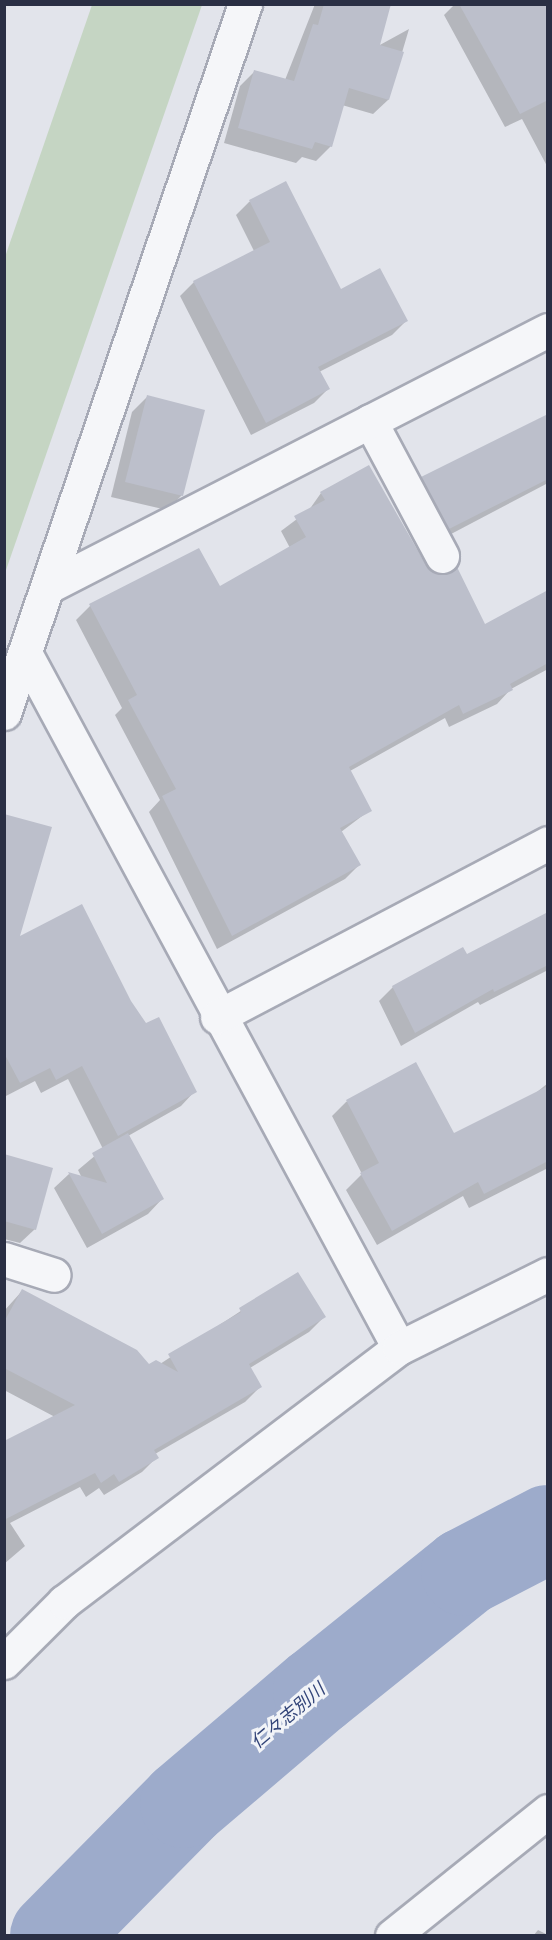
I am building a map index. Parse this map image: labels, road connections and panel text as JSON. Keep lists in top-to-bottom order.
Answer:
{
  "water": ["仁々志別川"]
}
